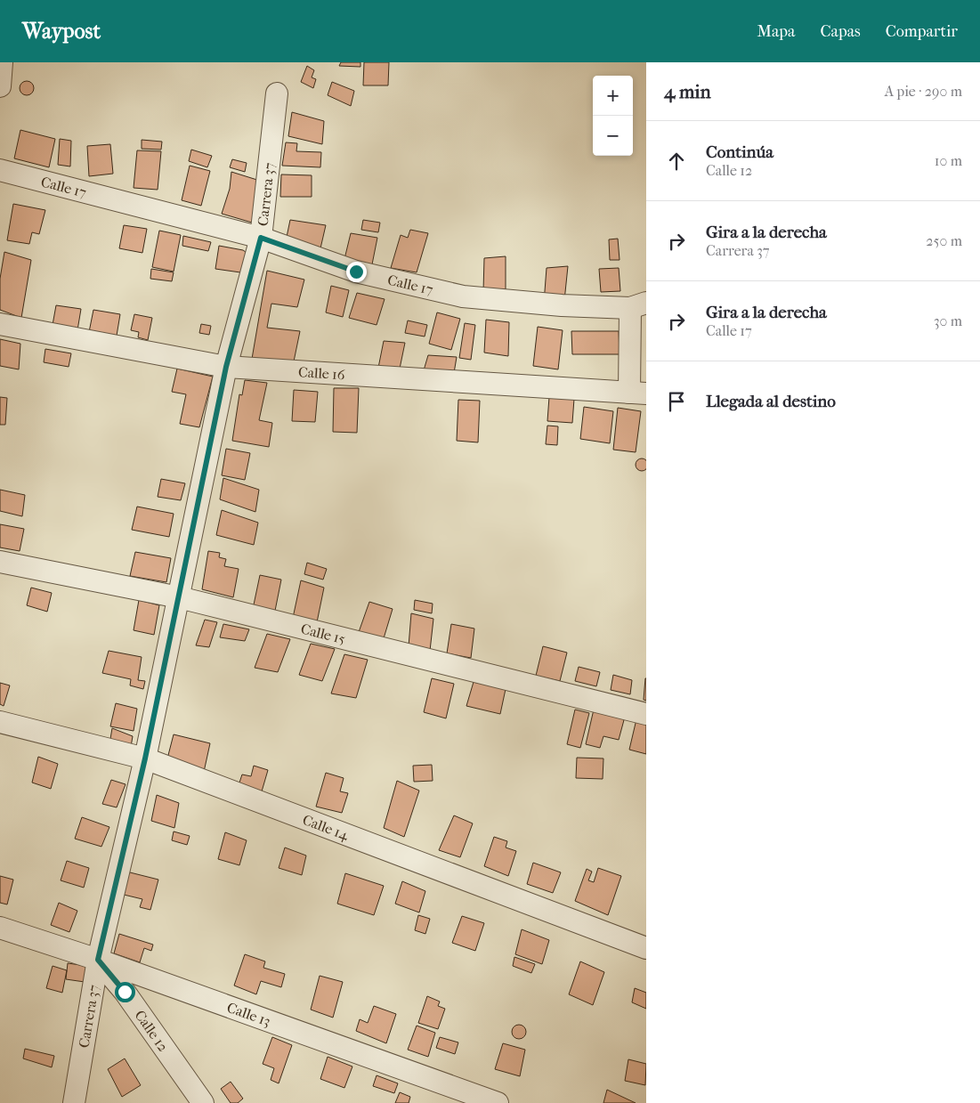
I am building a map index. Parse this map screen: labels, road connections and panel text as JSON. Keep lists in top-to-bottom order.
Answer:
{
  "streets": {
    "street": [
      "Calle 17",
      "Carrera 37",
      "Calle 16",
      "Calle 15",
      "Calle 14",
      "Calle 13",
      "Calle 12"
    ]
  },
  "crossings": [
    ["Calle 17", "Carrera 37"],
    ["Carrera 37", "Calle 16"],
    ["Carrera 37", "Calle 15"],
    ["Carrera 37", "Calle 14"],
    ["Carrera 37", "Calle 13"],
    ["Carrera 37", "Calle 12"],
    ["Calle 13", "Calle 12"]
  ],
  "page": {
    "header": "Waypost",
    "nav": ["Mapa", "Capas", "Compartir"],
    "heading": ["4 min", "A pie · 290 m"],
    "map_buttons": ["+", "−"],
    "list": [
      ["Continúa", "Calle 12", "10 m"],
      ["Gira a la derecha", "Carrera 37", "250 m"],
      ["Gira a la derecha", "Calle 17", "30 m"],
      "Llegada al destino"
    ]
  }
}
